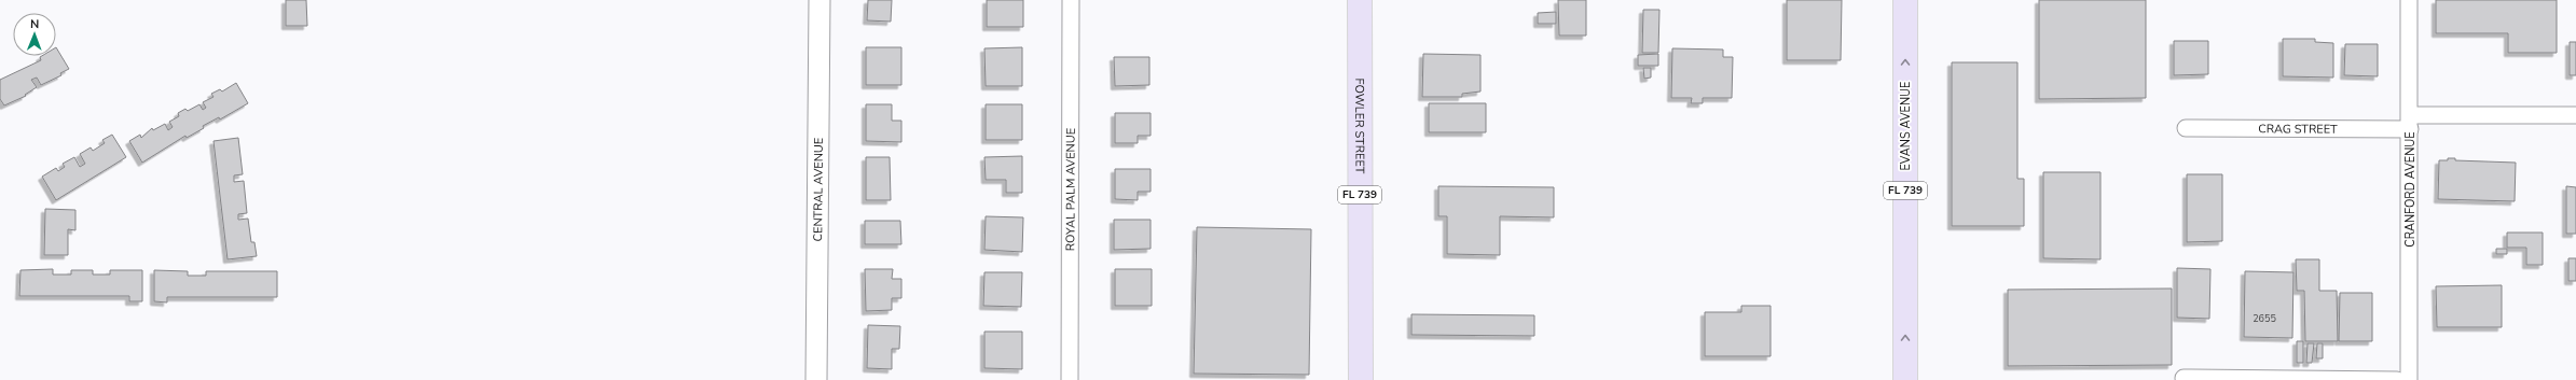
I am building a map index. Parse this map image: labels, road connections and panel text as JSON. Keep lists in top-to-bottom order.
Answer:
{
  "streets": {
    "main road": ["FOWLER STREET", "EVANS AVENUE", "FL 739"],
    "street": [
      "CRAG STREET",
      "CENTRAL AVENUE",
      "CRANFORD AVENUE",
      "ROYAL PALM AVENUE"
    ]
  },
  "crossings": [
    ["CRAG STREET", "CRANFORD AVENUE"]
  ],
  "one_way": ["EVANS AVENUE"],
  "house_numbers": ["2655"],
  "north": "top"
}
